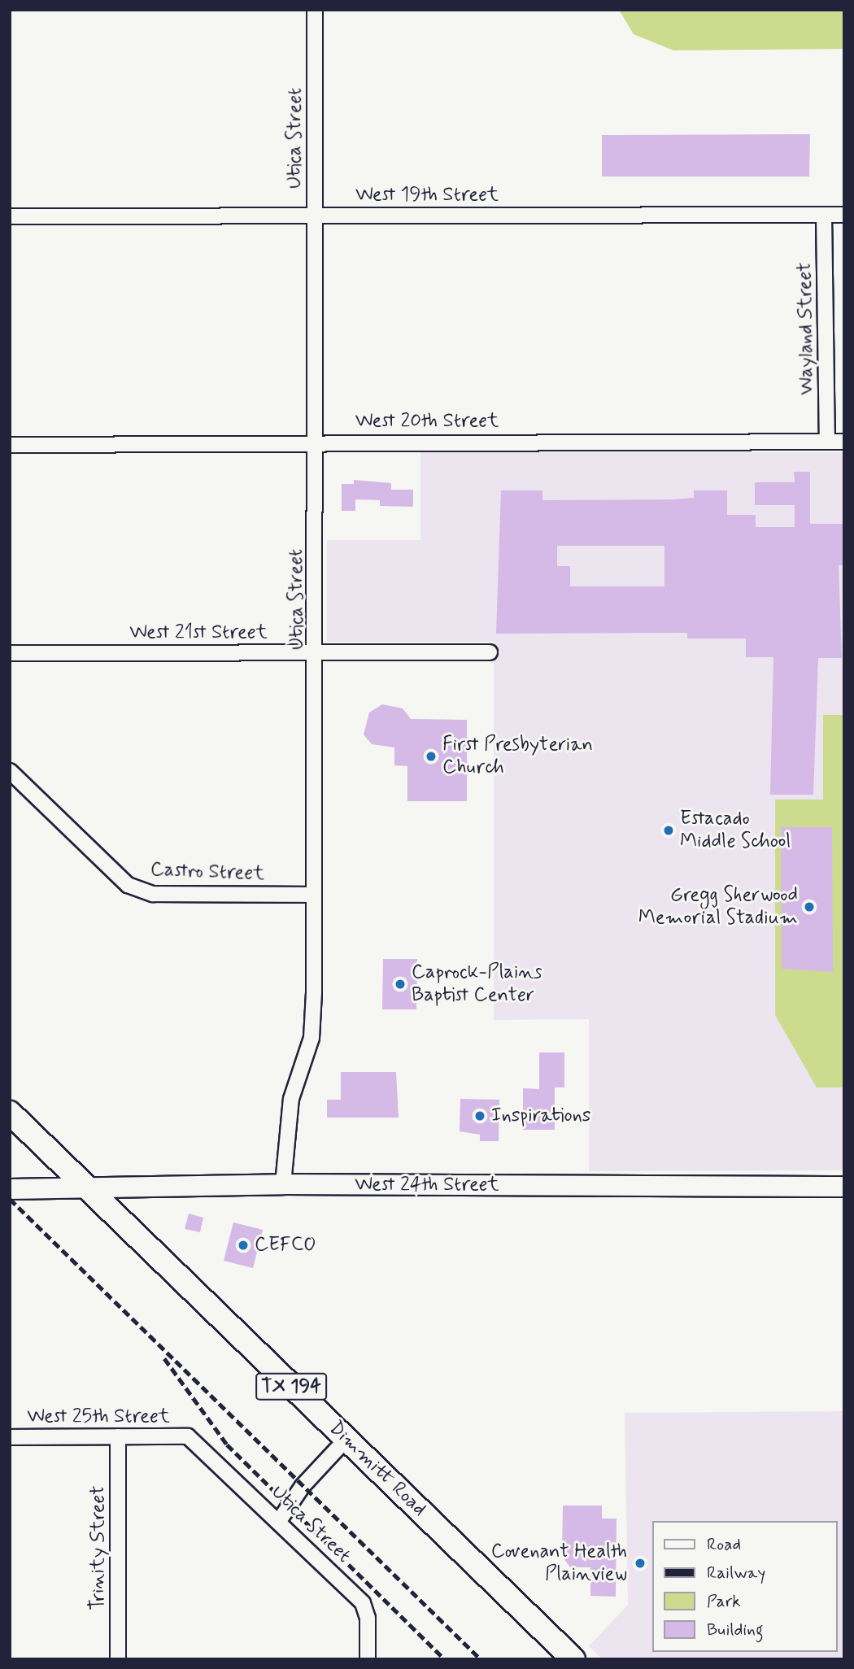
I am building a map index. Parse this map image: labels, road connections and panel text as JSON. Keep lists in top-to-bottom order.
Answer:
{
  "streets": {
    "main road": ["West 24th Street", "TX 194", "Dimmitt Road"],
    "street": [
      "Utica Street",
      "West 19th Street",
      "Wayland Street",
      "West 20th Street",
      "West 21st Street",
      "Castro Street",
      "West 25th Street",
      "Trinity Street"
    ]
  },
  "crossings": [
    ["Utica Street", "West 19th Street"],
    ["Utica Street", "West 20th Street"],
    ["Utica Street", "West 21st Street"],
    ["Utica Street", "Castro Street"],
    ["Utica Street", "West 24th Street"],
    ["Utica Street", "West 25th Street"],
    ["West 19th Street", "Wayland Street"],
    ["Wayland Street", "West 20th Street"],
    ["West 24th Street", "Dimmitt Road"],
    ["West 25th Street", "Trinity Street"]
  ],
  "places": [
    "First Presbyterian Church",
    "Estacado Middle School",
    "Gregg Sherwood Memorial Stadium",
    "Caprock-Plains Baptist Center",
    "Inspirations",
    "CEFCO",
    "Covenant Health Plainview"
  ],
  "legend": [
    "Road",
    "Railway",
    "Park",
    "Building"
  ]
}
